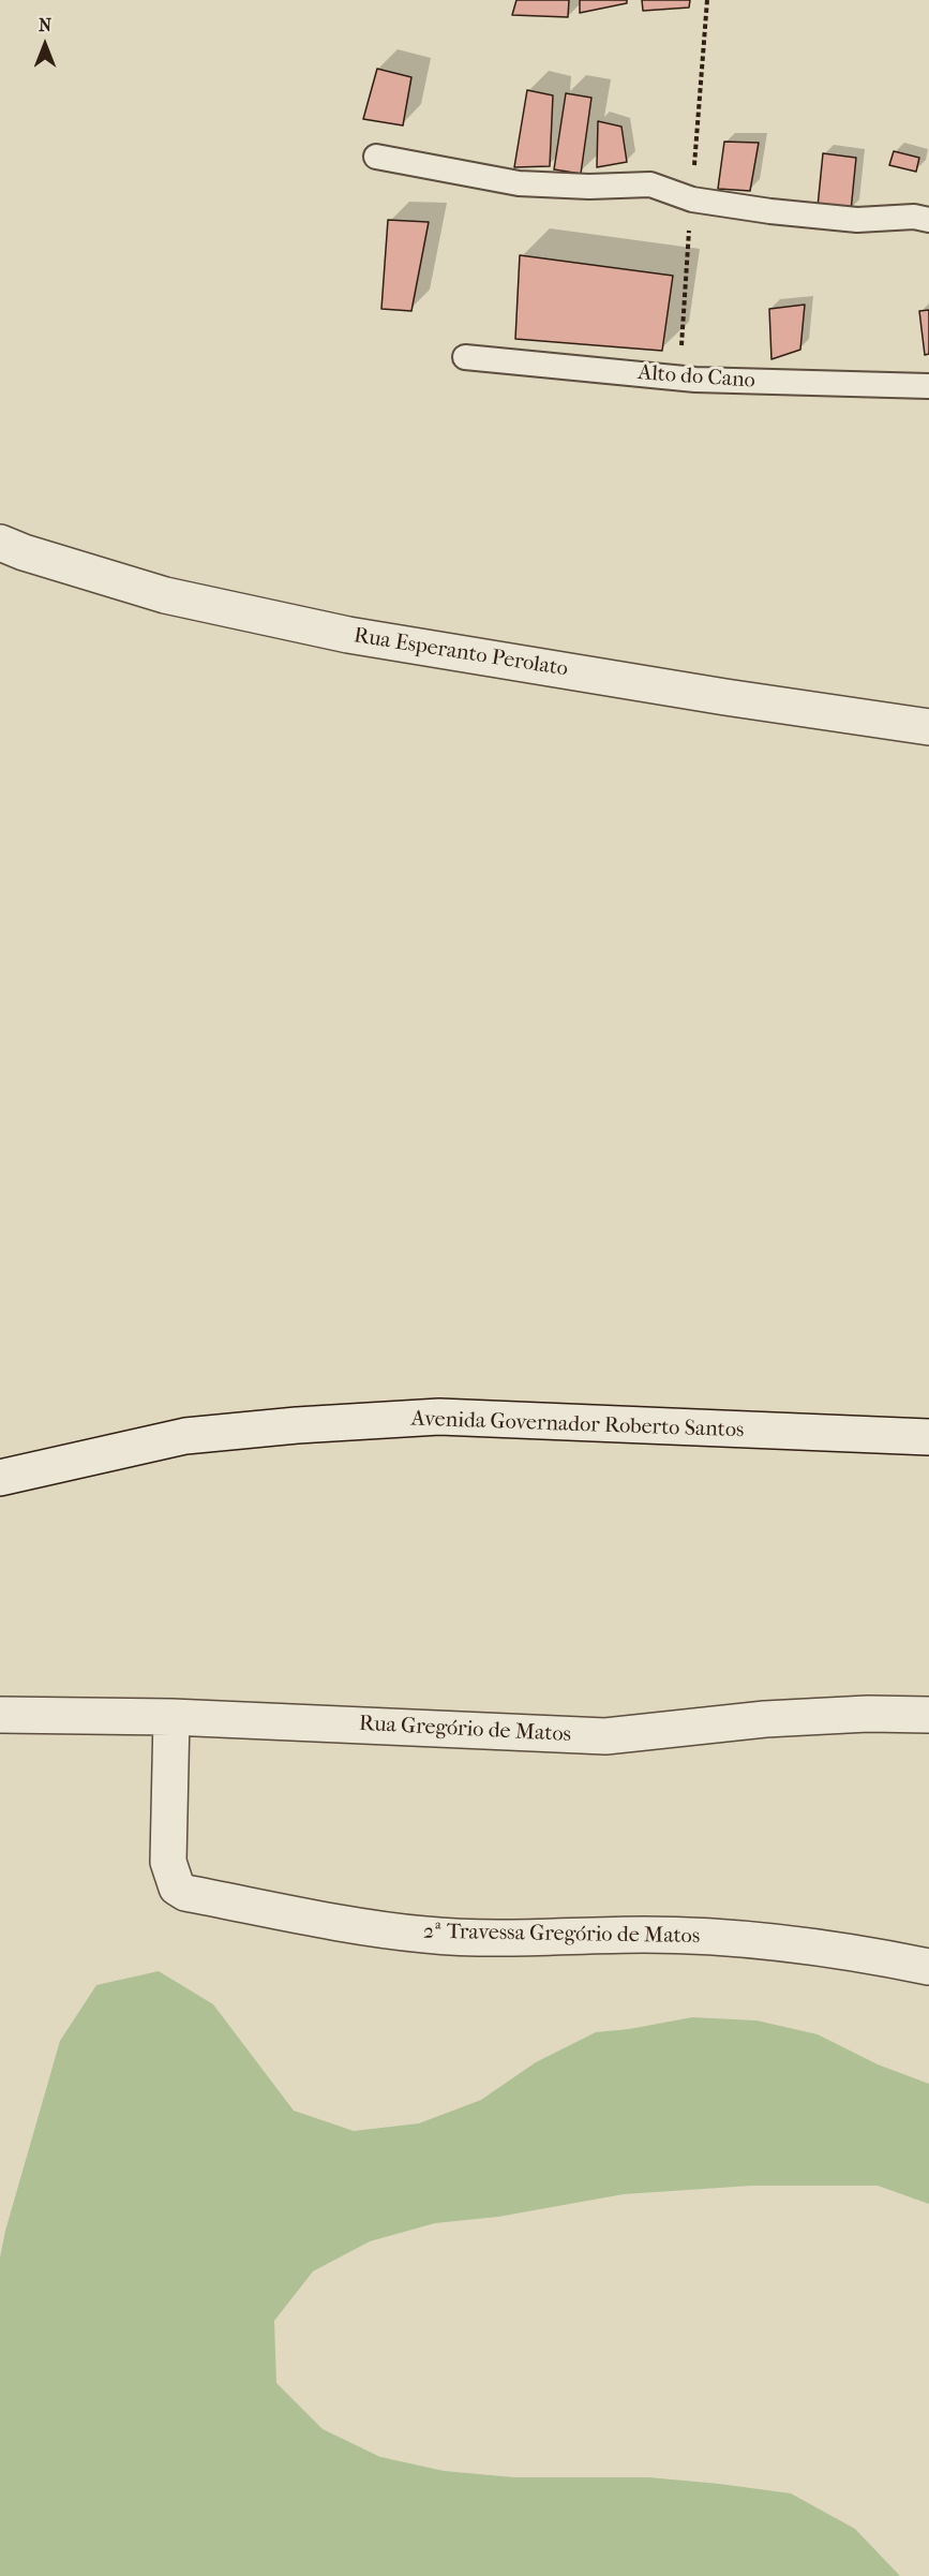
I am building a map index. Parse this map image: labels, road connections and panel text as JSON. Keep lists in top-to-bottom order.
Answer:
{
  "streets": {
    "street": [
      "Rua Esperanto Perolato",
      "Avenida Governador Roberto Santos",
      "Rua Gregório de Matos",
      "2ª Travessa Gregório de Matos"
    ],
    "lane": ["Alto do Cano"]
  },
  "crossings": [
    ["Rua Gregório de Matos", "2ª Travessa Gregório de Matos"]
  ],
  "north": "top"
}
